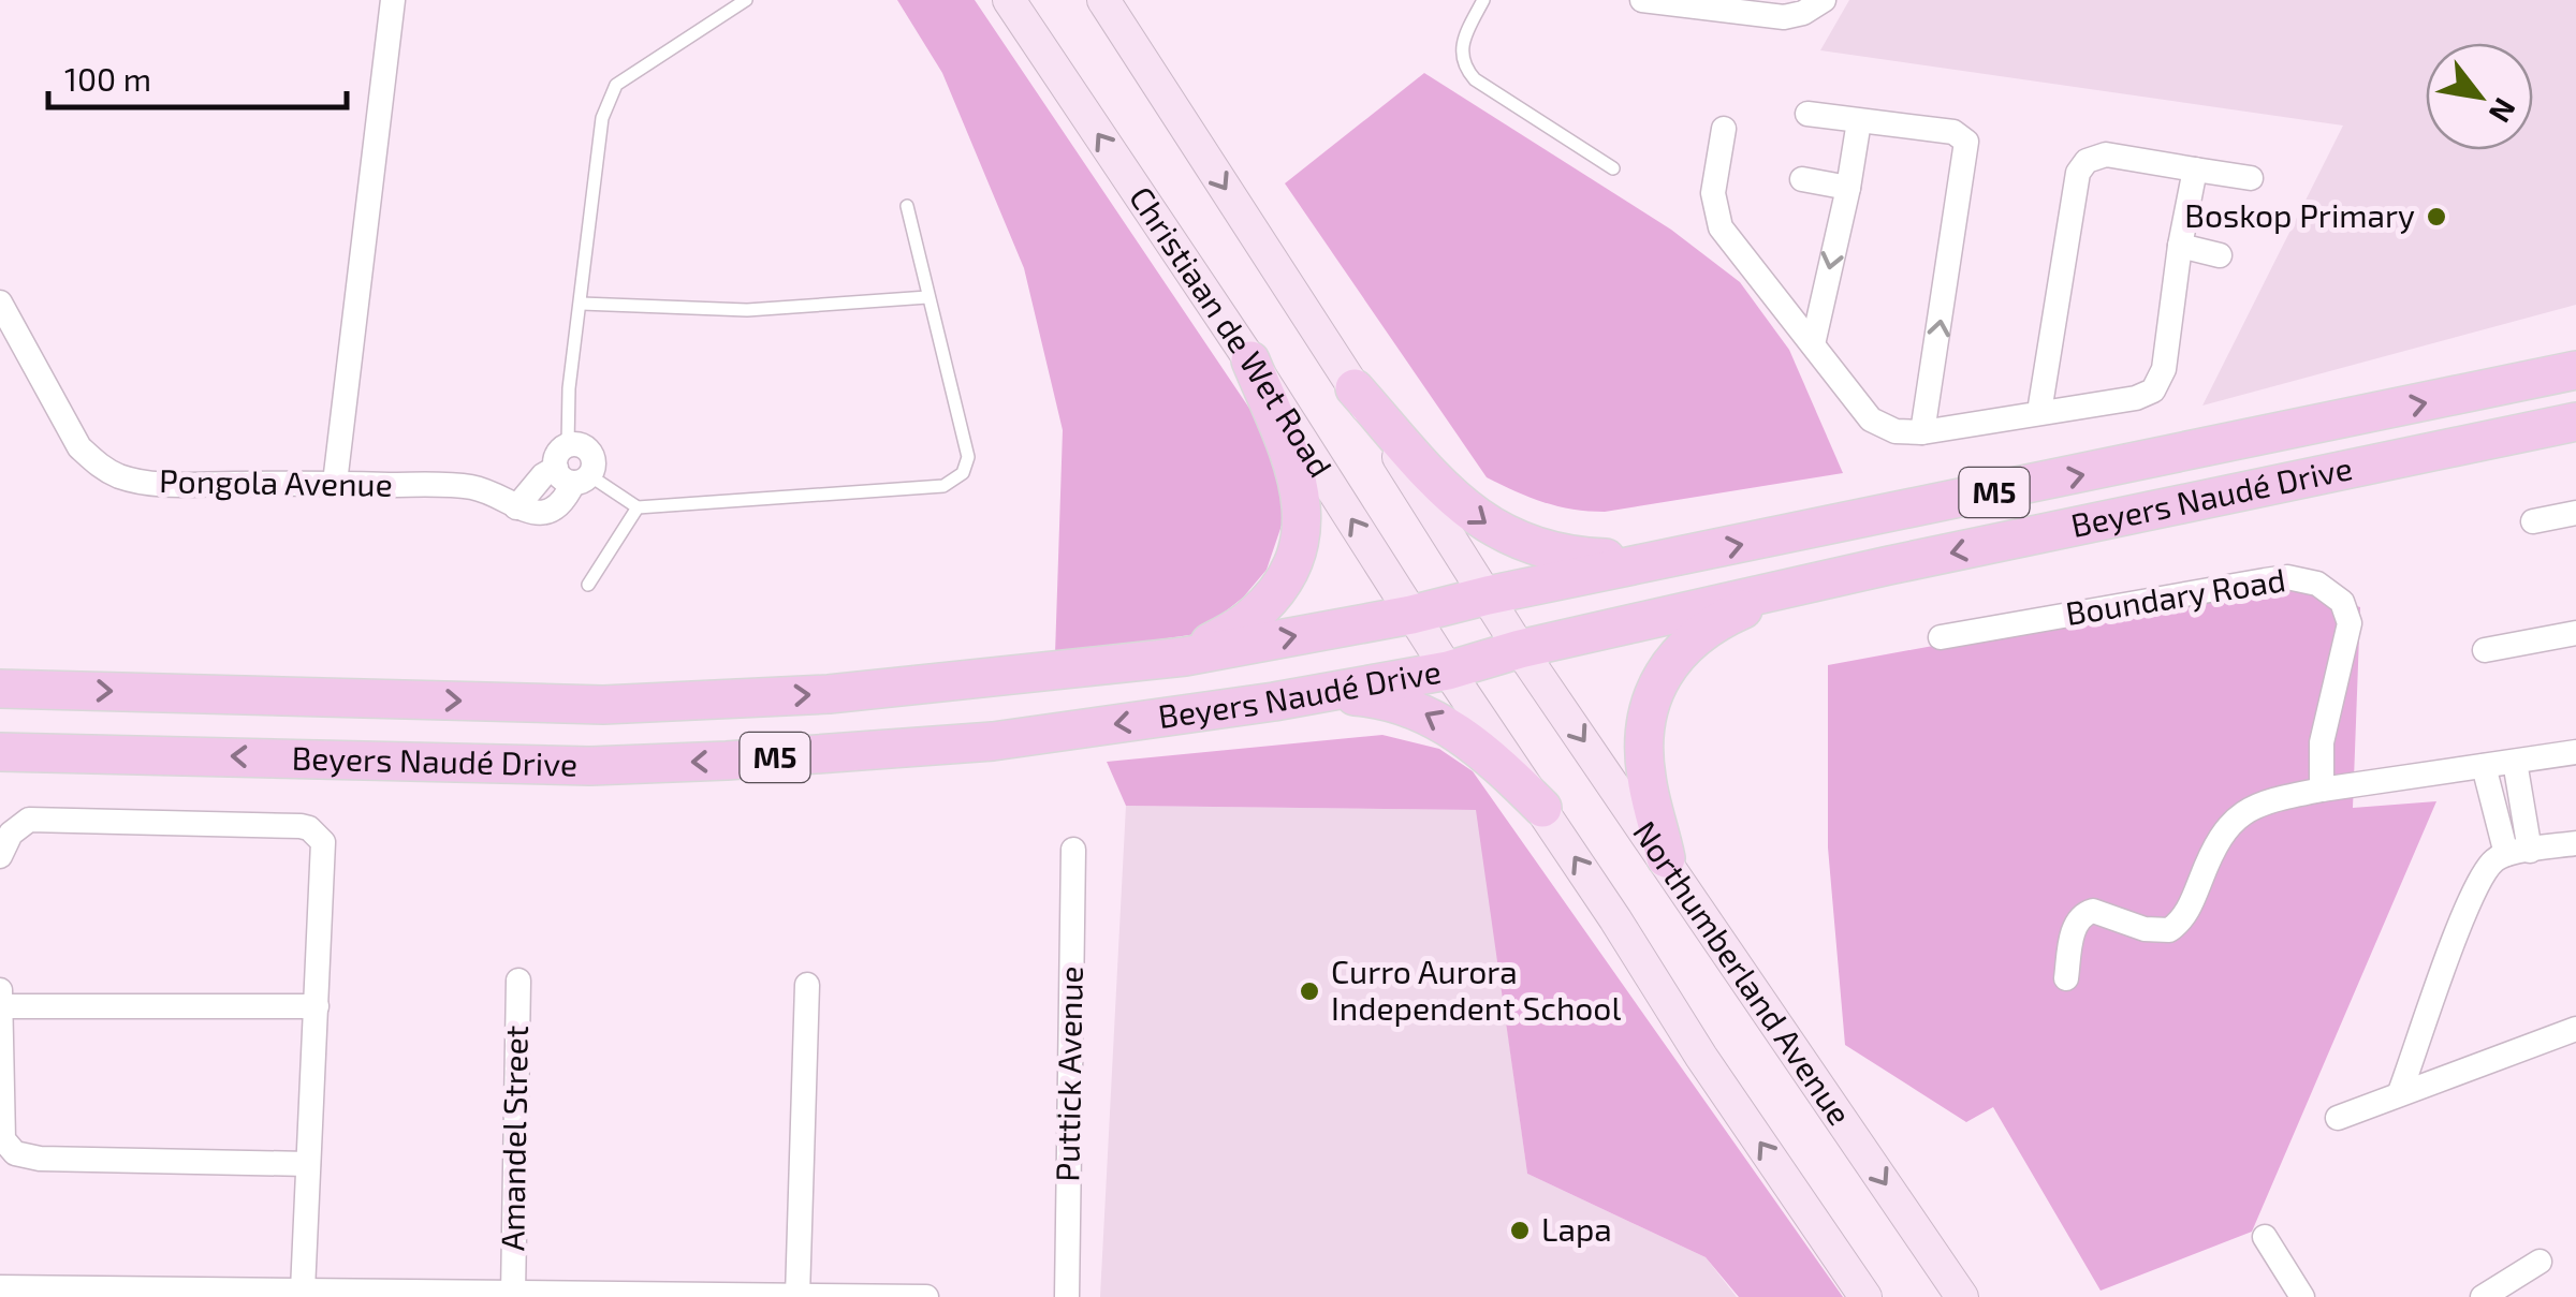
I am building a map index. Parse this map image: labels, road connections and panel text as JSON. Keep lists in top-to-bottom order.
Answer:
{
  "streets": {
    "main road": [
      "Christiaan de Wet Road",
      "M5",
      "Beyers Naudé Drive",
      "Northumberland Avenue"
    ],
    "street": [
      "Pongola Avenue",
      "Boundary Road",
      "Puttick Avenue",
      "Amandel Street"
    ]
  },
  "crossings": [
    ["Christiaan de Wet Road", "Beyers Naudé Drive"],
    ["Beyers Naudé Drive", "Northumberland Avenue"]
  ],
  "places": ["Boskop Primary", "Curro Aurora Independent School", "Lapa"],
  "scale_bar": "100 m",
  "north": "bottom right"
}
